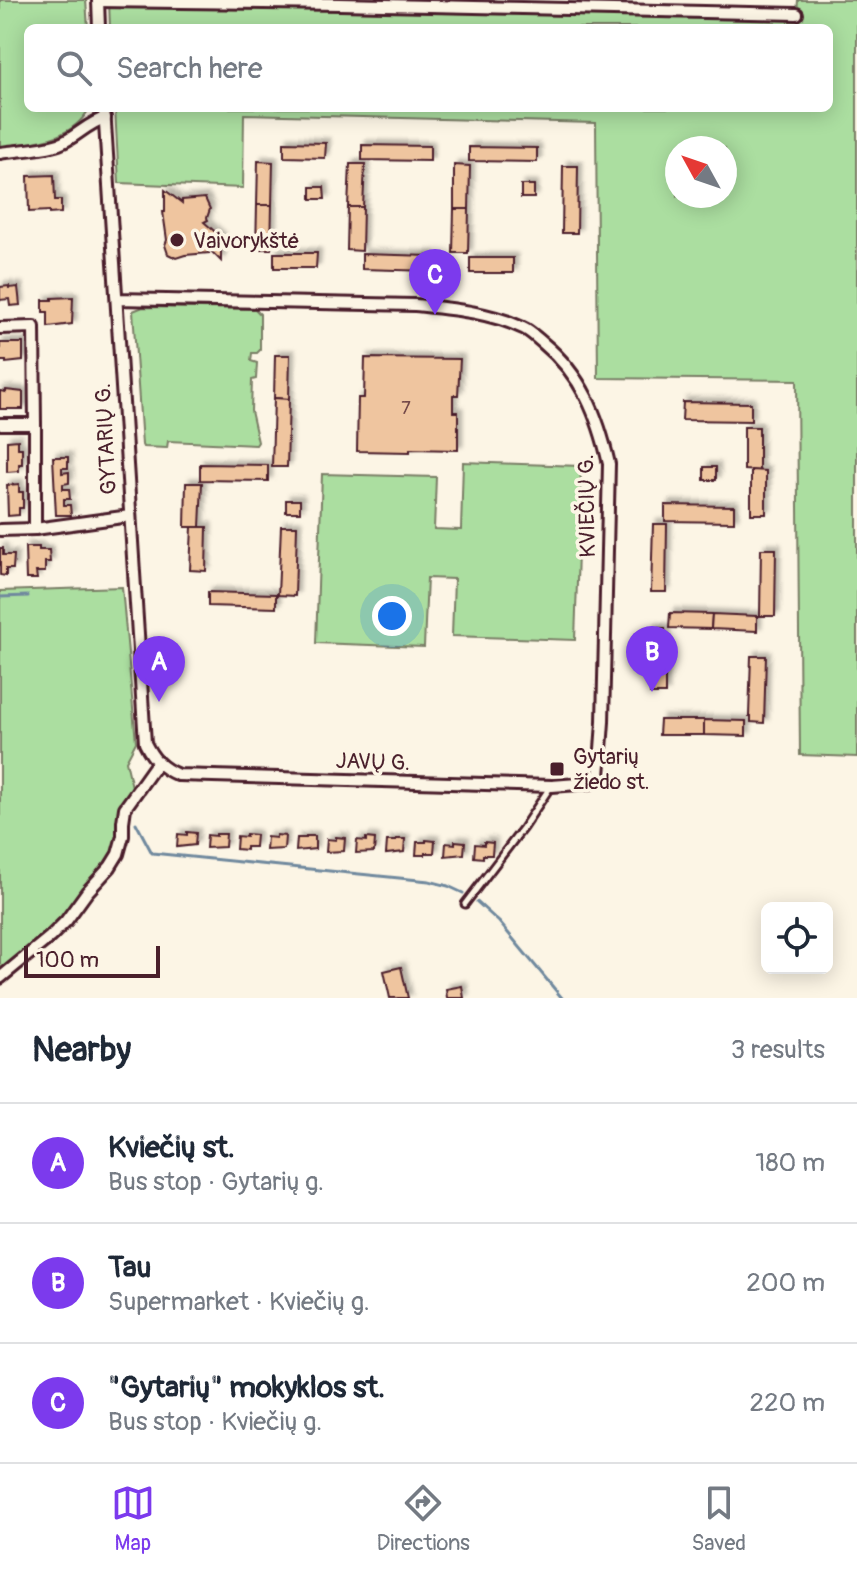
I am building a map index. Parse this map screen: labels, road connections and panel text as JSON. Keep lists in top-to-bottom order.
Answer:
{
  "streets": {
    "street": ["GYTARIŲ G.", "KVIEČIŲ G.", "JAVŲ G."]
  },
  "crossings": [
    ["GYTARIŲ G.", "KVIEČIŲ G."],
    ["GYTARIŲ G.", "JAVŲ G."],
    ["KVIEČIŲ G.", "JAVŲ G."]
  ],
  "places": {
    "other": ["Vaivorykštė"],
    "transit": ["Gytarių žiedo st."]
  },
  "house_numbers": ["7"],
  "scale_bar": "100 m",
  "north": "top left",
  "page": {
    "search": "Search here",
    "pins": ["C", "B", "A"],
    "scale": "100 m",
    "heading": ["Nearby", "3 results"],
    "list": [
      {
        "mark": "A",
        "name": "Kviečių st.",
        "note": "Bus stop · Gytarių g.",
        "value": "180 m"
      },
      {
        "mark": "B",
        "name": "Tau",
        "note": "Supermarket · Kviečių g.",
        "value": "200 m"
      },
      {
        "mark": "C",
        "name": "\"Gytarių\" mokyklos st.",
        "note": "Bus stop · Kviečių g.",
        "value": "220 m"
      }
    ],
    "nav": ["Map", "Directions", "Saved"]
  }
}
